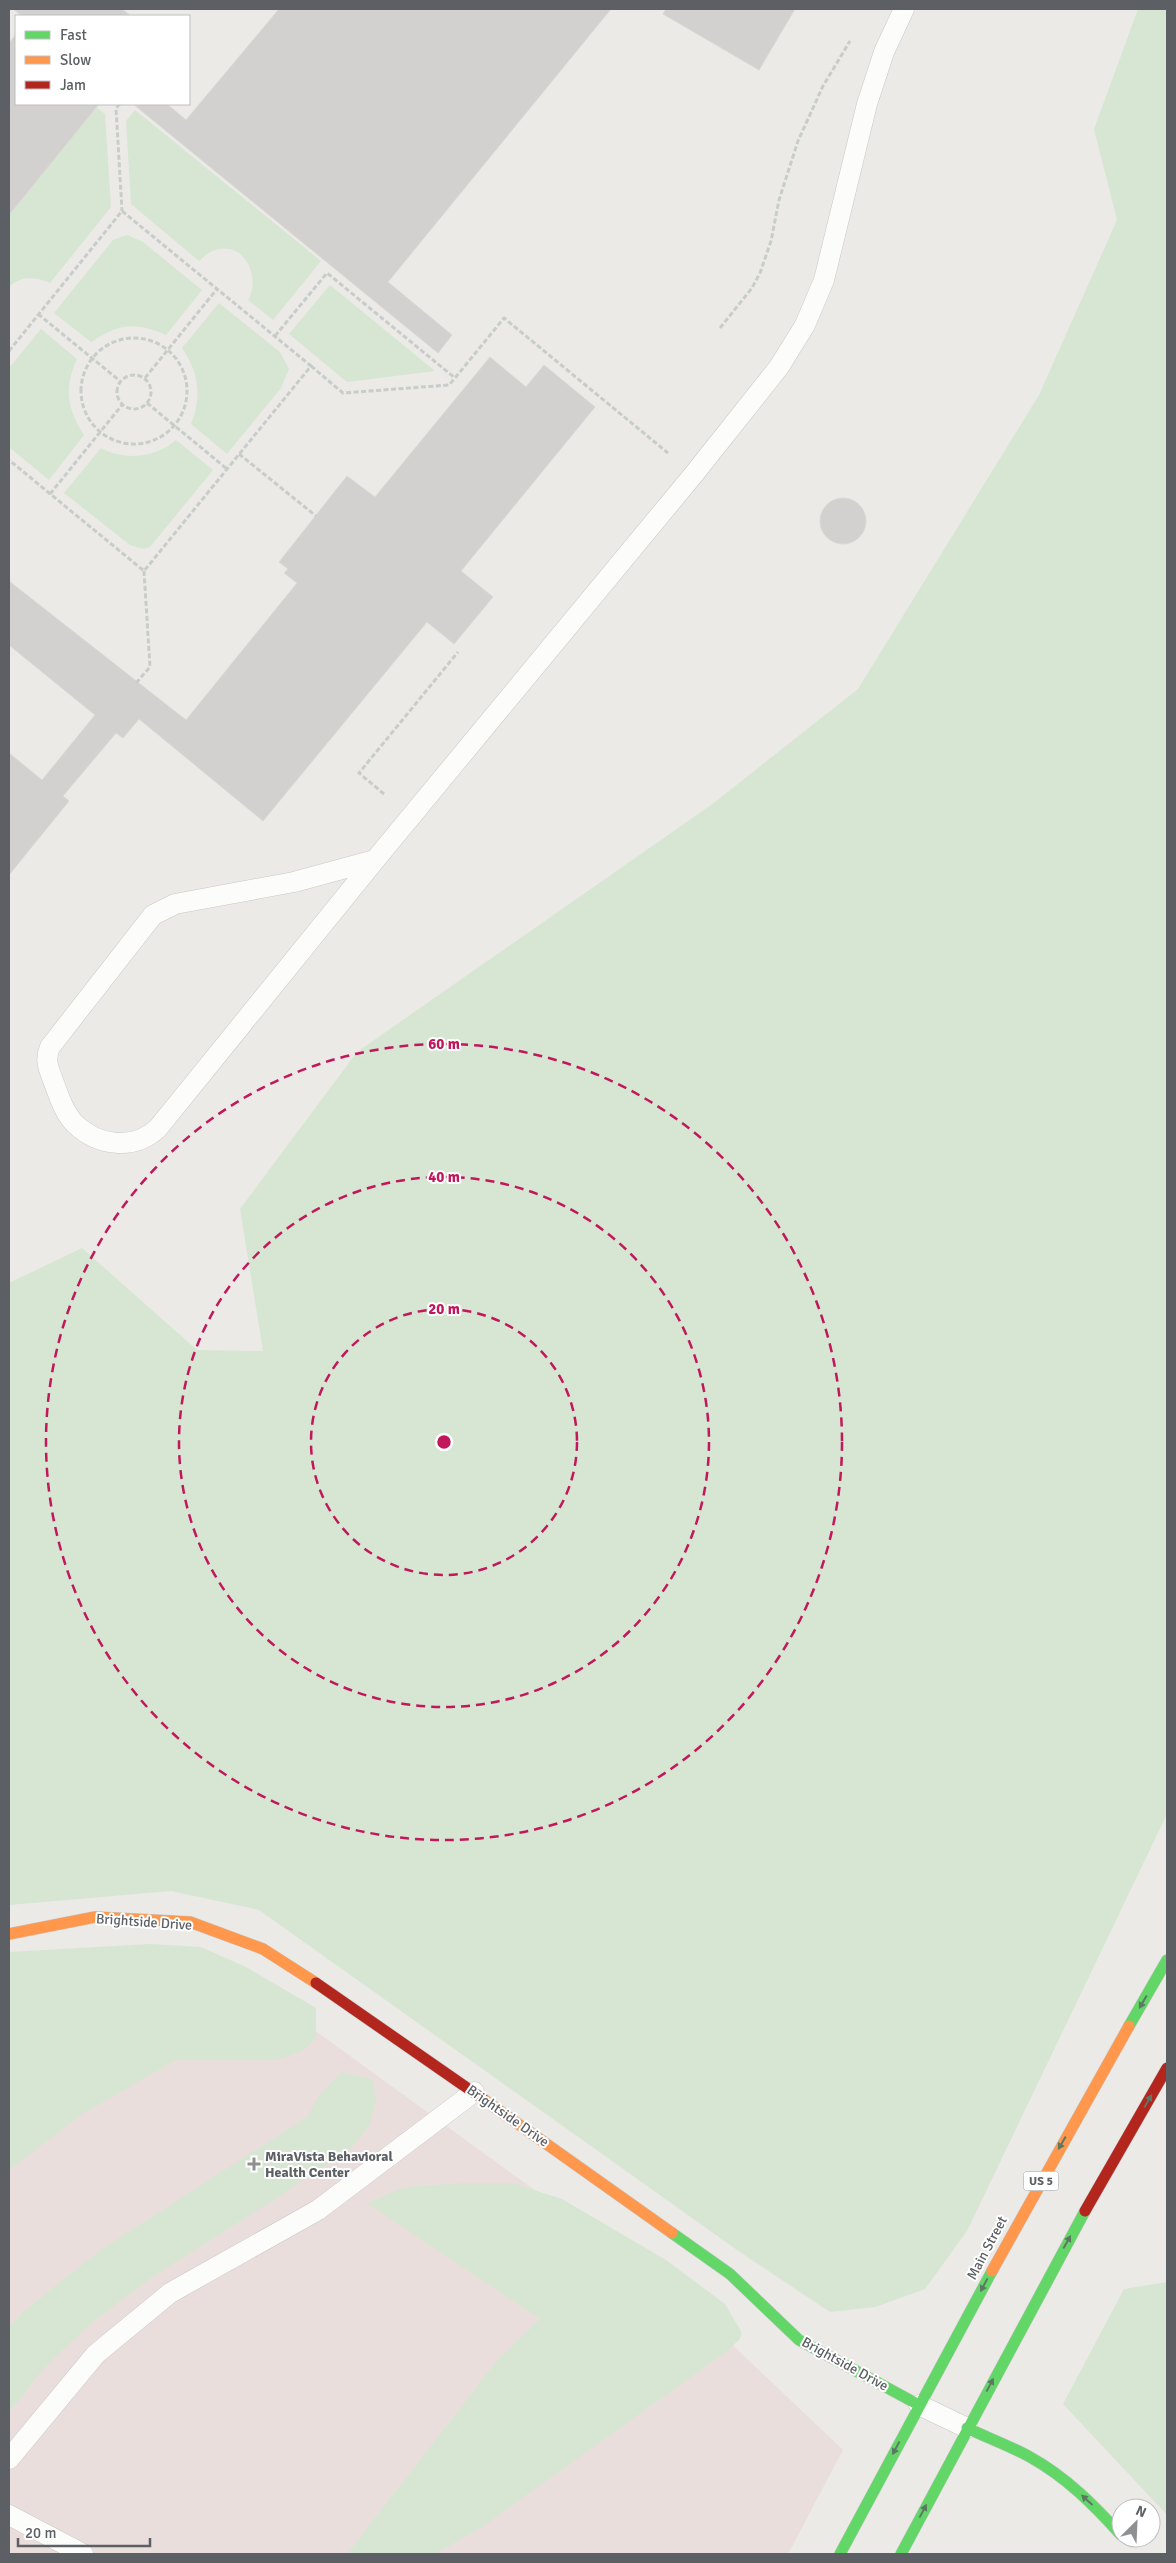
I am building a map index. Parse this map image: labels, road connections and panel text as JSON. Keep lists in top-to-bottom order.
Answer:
{
  "streets": {
    "main road": ["Brightside Drive", "US 5", "Main Street"]
  },
  "crossings": [
    ["Brightside Drive", "Main Street"]
  ],
  "places": {
    "health": ["MiraVista Behavioral Health Center"]
  },
  "legend": ["Fast", "Slow", "Jam"],
  "scale_bar": "20 m",
  "north": "top right",
  "rings": ["60 m", "40 m", "20 m"]
}
